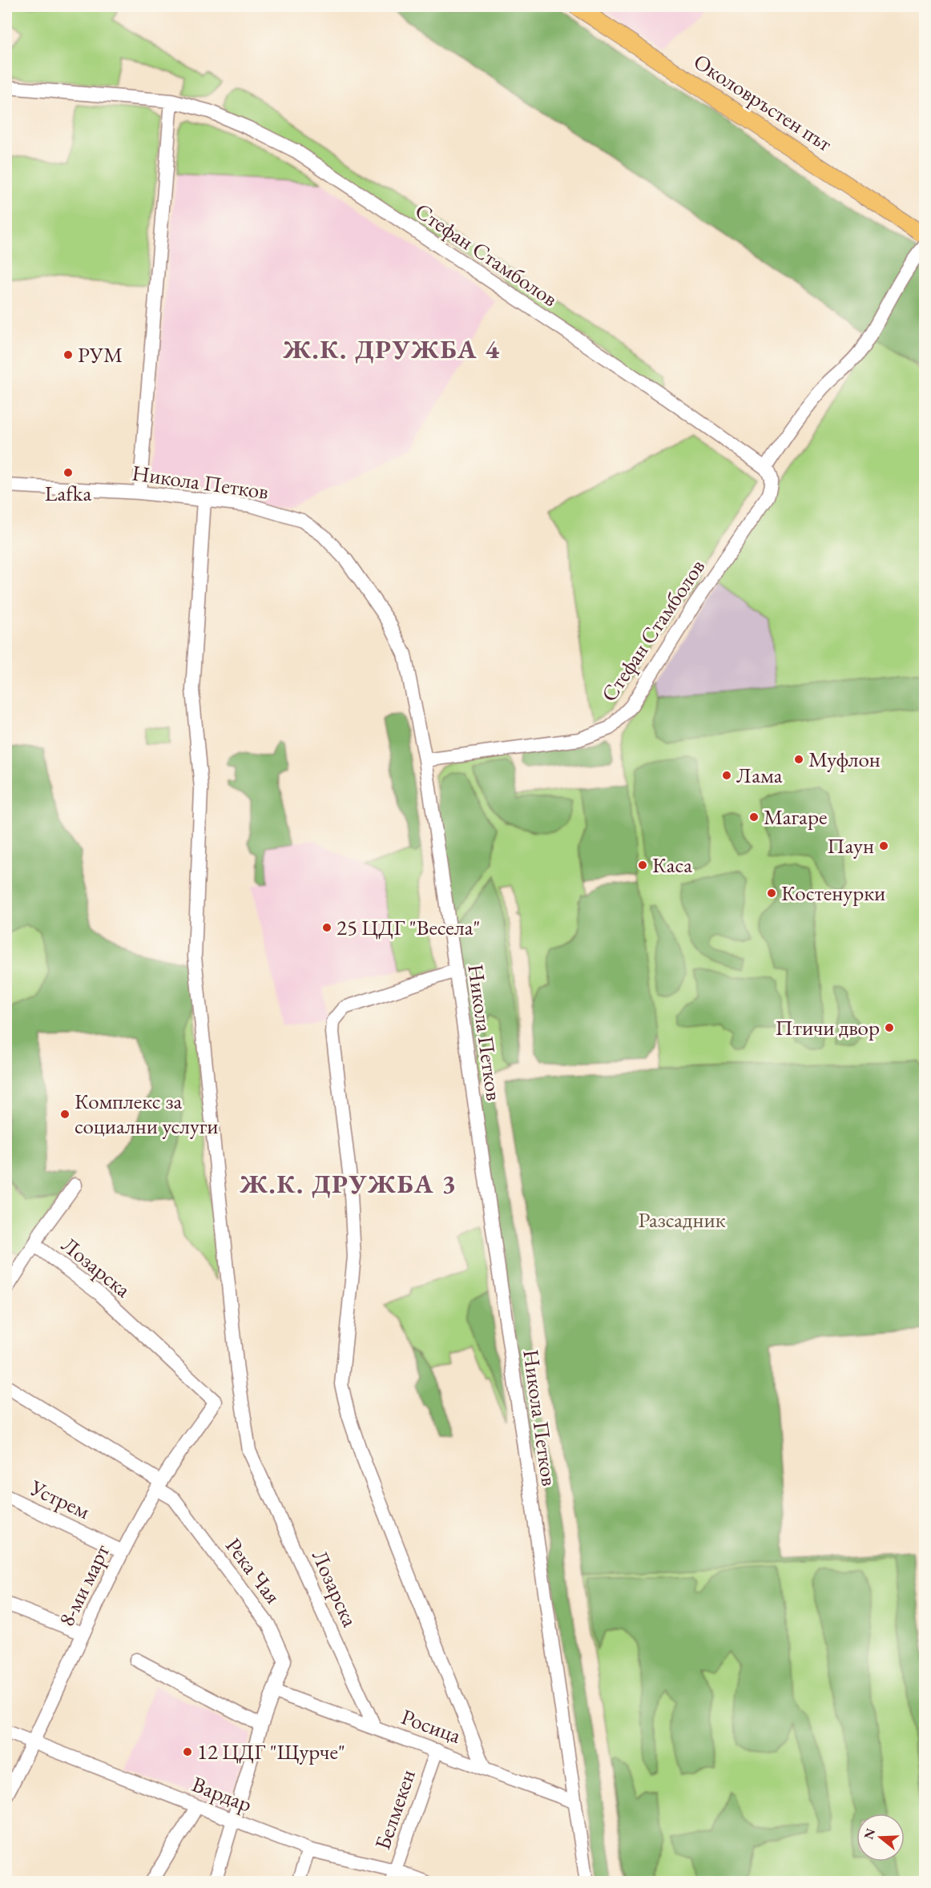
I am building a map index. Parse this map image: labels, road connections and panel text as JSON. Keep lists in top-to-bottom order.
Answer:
{
  "streets": {
    "main road": ["Околовръстен път"],
    "street": [
      "Стефан Стамболов",
      "Никола Петков",
      "Лозарска",
      "Устрем",
      "Река Чая",
      "8-ми март",
      "Росица",
      "Вардар",
      "Белмекен"
    ]
  },
  "crossings": [
    ["Стефан Стамболов", "Никола Петков"],
    ["Никола Петков", "Лозарска"],
    ["Никола Петков", "Росица"],
    ["Лозарска", "8-ми март"],
    ["Лозарска", "Росица"],
    ["Устрем", "8-ми март"],
    ["Река Чая", "8-ми март"],
    ["Река Чая", "Росица"],
    ["Река Чая", "Вардар"],
    ["8-ми март", "Вардар"],
    ["Росица", "Белмекен"],
    ["Вардар", "Белмекен"]
  ],
  "districts": ["Ж.К. ДРУЖБА 4", "Ж.К. ДРУЖБА 3"],
  "parks": ["Разсадник"],
  "places": [
    "РУМ",
    "Lafka",
    "Муфлон",
    "Лама",
    "Магаре",
    "Паун",
    "Каса",
    "Костенурки",
    "25 ЦДГ \"Весела\"",
    "Птичи двор",
    "Комплекс за социални услуги",
    "12 ЦДГ \"Щурче\""
  ],
  "north": "left"
}
